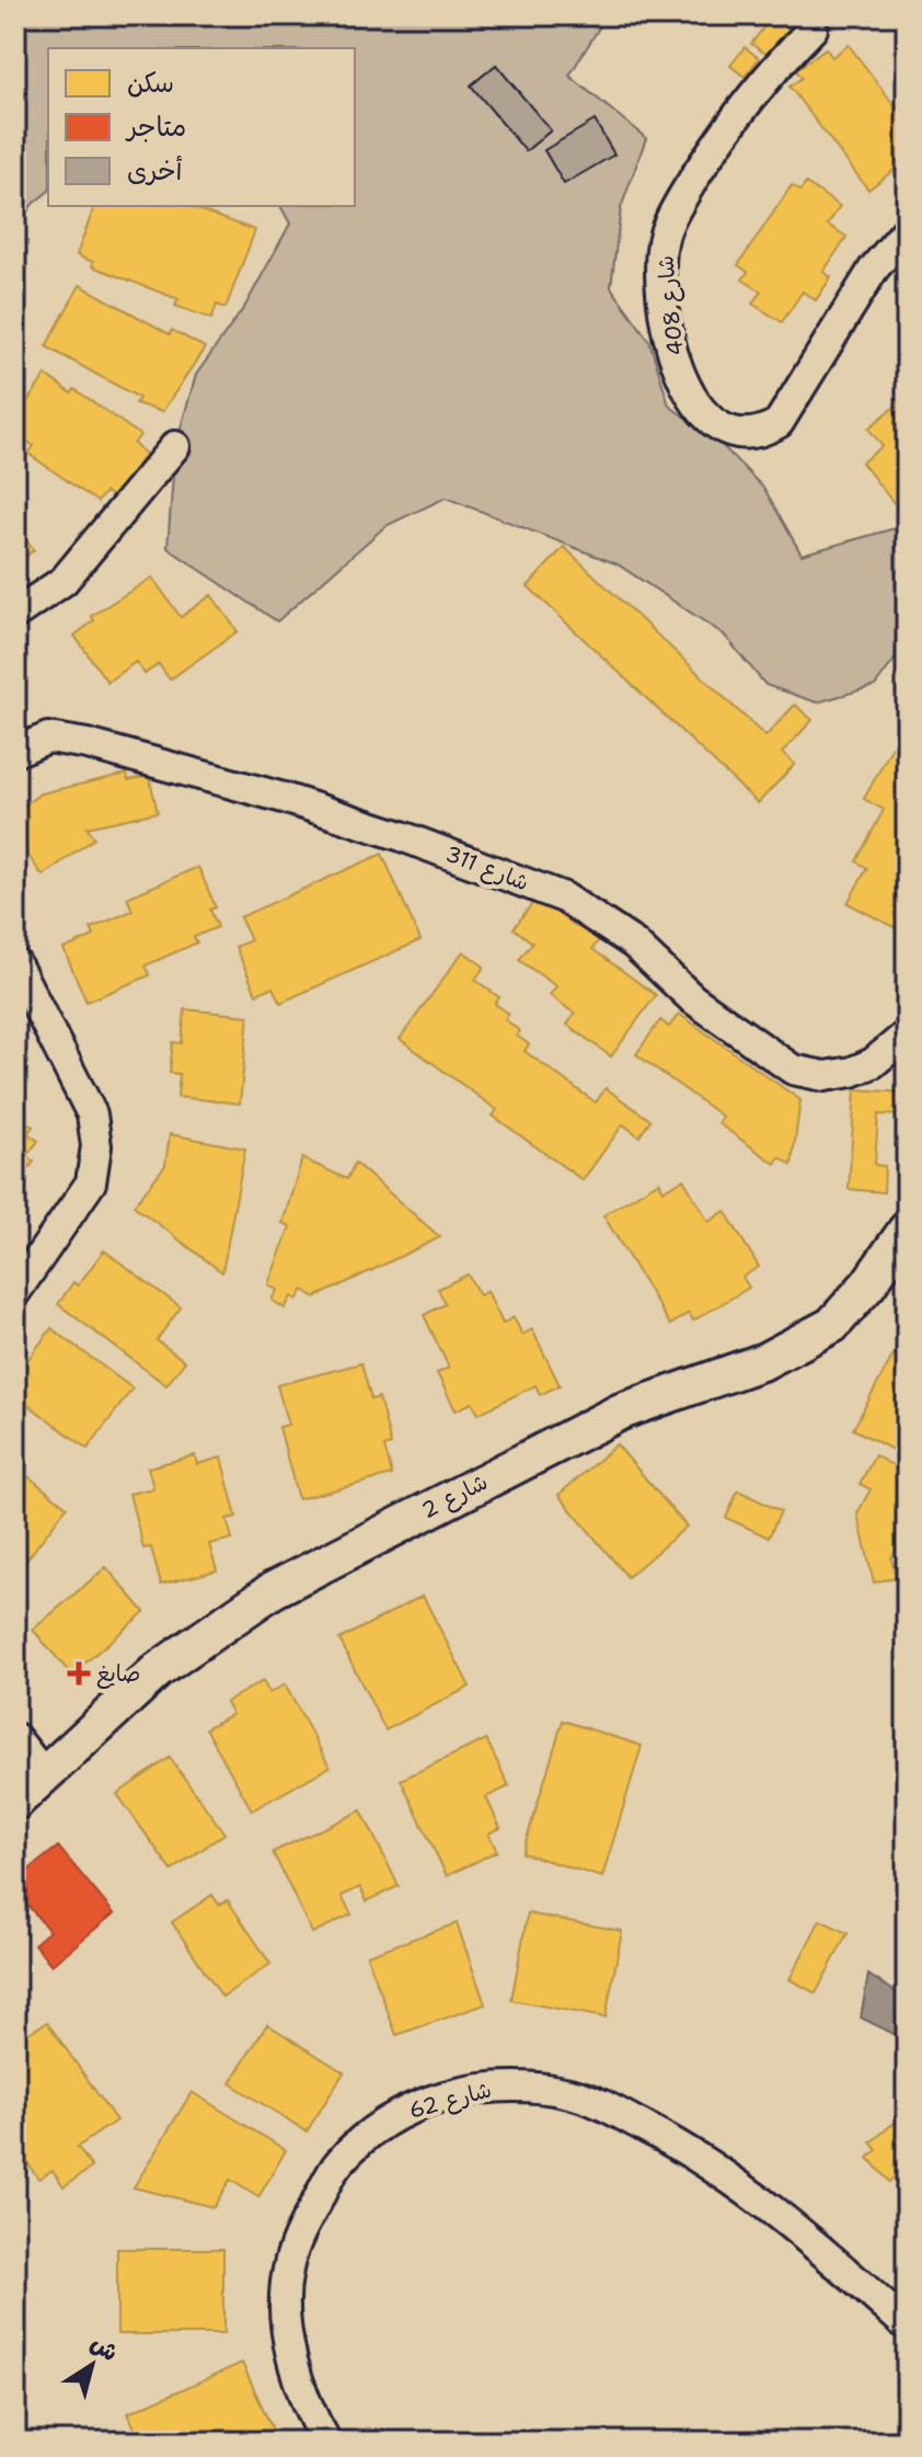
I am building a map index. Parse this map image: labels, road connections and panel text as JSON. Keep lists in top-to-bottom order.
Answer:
{
  "streets": {
    "street": [
      "شارع 408",
      "شارع 311",
      "شارع 2",
      "شارع 62"
    ]
  },
  "places": {
    "health": ["صايغ"]
  },
  "legend": ["سكن", "متاجر", "أخرى"],
  "north": "top right"
}
